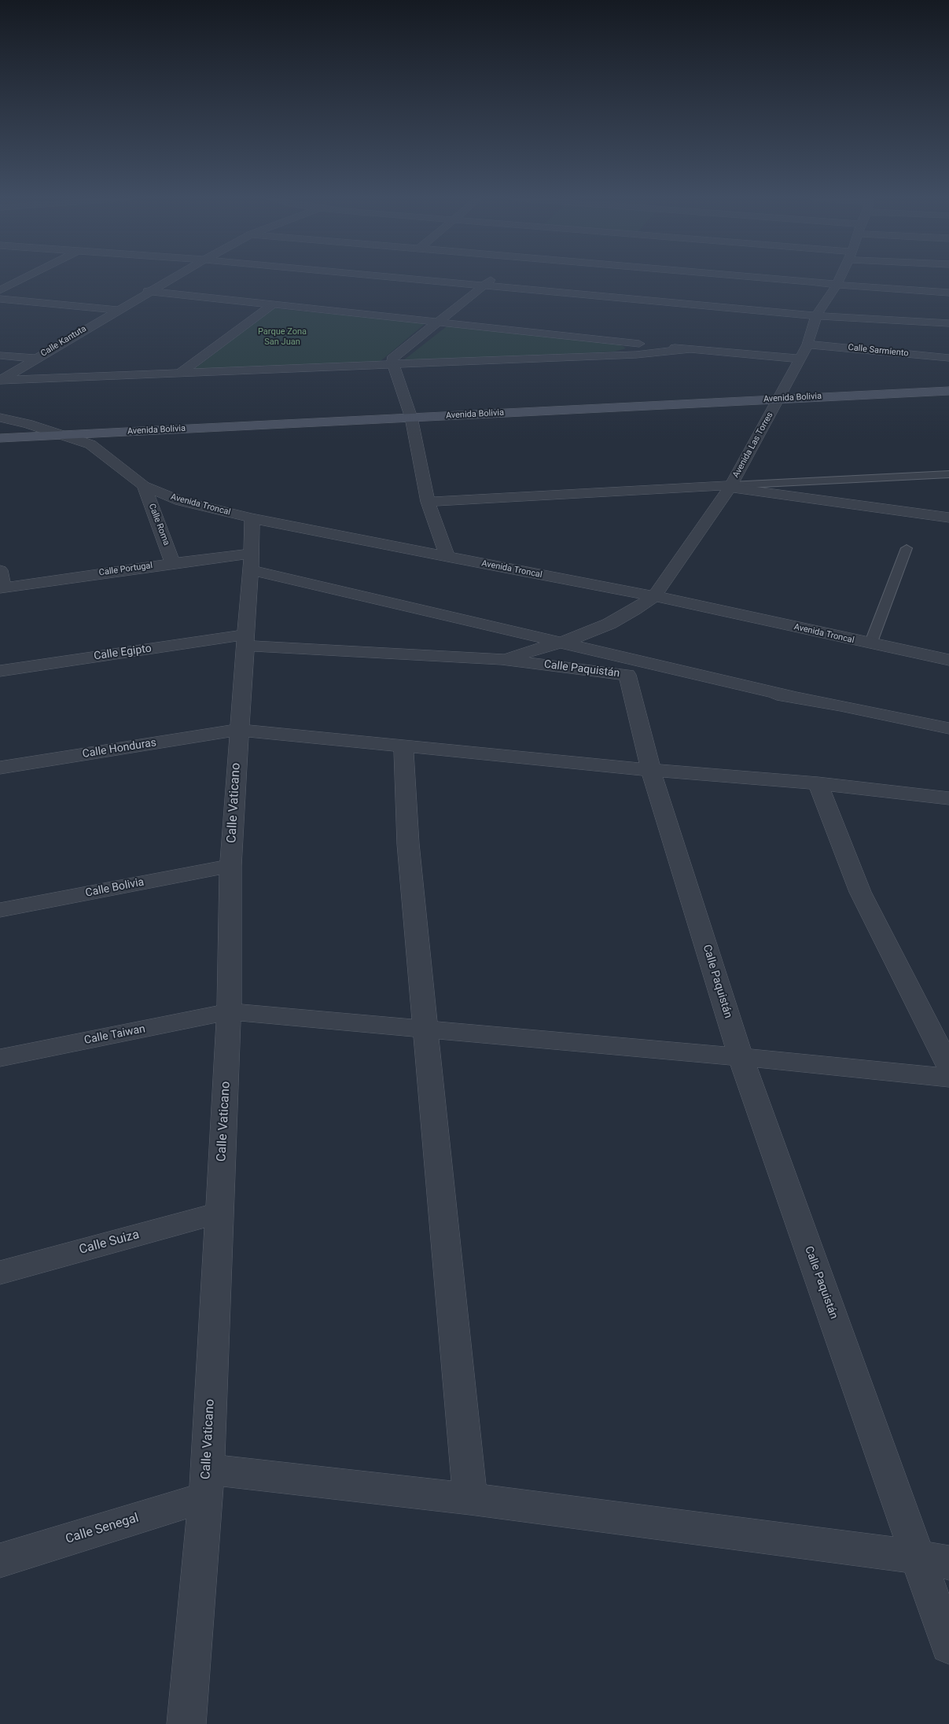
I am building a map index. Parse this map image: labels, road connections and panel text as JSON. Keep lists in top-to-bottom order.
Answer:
{
  "streets": {
    "street": [
      "Calle Kantuta",
      "Calle Sarmiento",
      "Avenida Bolivia",
      "Avenida Las Torres",
      "Avenida Troncal",
      "Calle Roma",
      "Calle Portugal",
      "Calle Egipto",
      "Calle Paquistán",
      "Calle Honduras",
      "Calle Vaticano",
      "Calle Bolivia",
      "Calle Taiwan",
      "Calle Suiza",
      "Calle Senegal"
    ]
  },
  "crossings": [
    ["Calle Sarmiento", "Avenida Las Torres"],
    ["Avenida Bolivia", "Avenida Las Torres"],
    ["Avenida Bolivia", "Avenida Troncal"],
    ["Avenida Las Torres", "Avenida Troncal"],
    ["Avenida Las Torres", "Calle Portugal"],
    ["Avenida Las Torres", "Calle Paquistán"],
    ["Avenida Troncal", "Calle Roma"],
    ["Avenida Troncal", "Calle Vaticano"],
    ["Calle Roma", "Calle Portugal"],
    ["Calle Portugal", "Calle Vaticano"],
    ["Calle Egipto", "Calle Paquistán"],
    ["Calle Egipto", "Calle Vaticano"],
    ["Calle Paquistán", "Calle Honduras"],
    ["Calle Paquistán", "Calle Vaticano"],
    ["Calle Paquistán", "Calle Taiwan"],
    ["Calle Honduras", "Calle Vaticano"],
    ["Calle Vaticano", "Calle Bolivia"],
    ["Calle Vaticano", "Calle Taiwan"],
    ["Calle Vaticano", "Calle Suiza"],
    ["Calle Vaticano", "Calle Senegal"]
  ],
  "parks": ["Parque Zona San Juan"]
}
